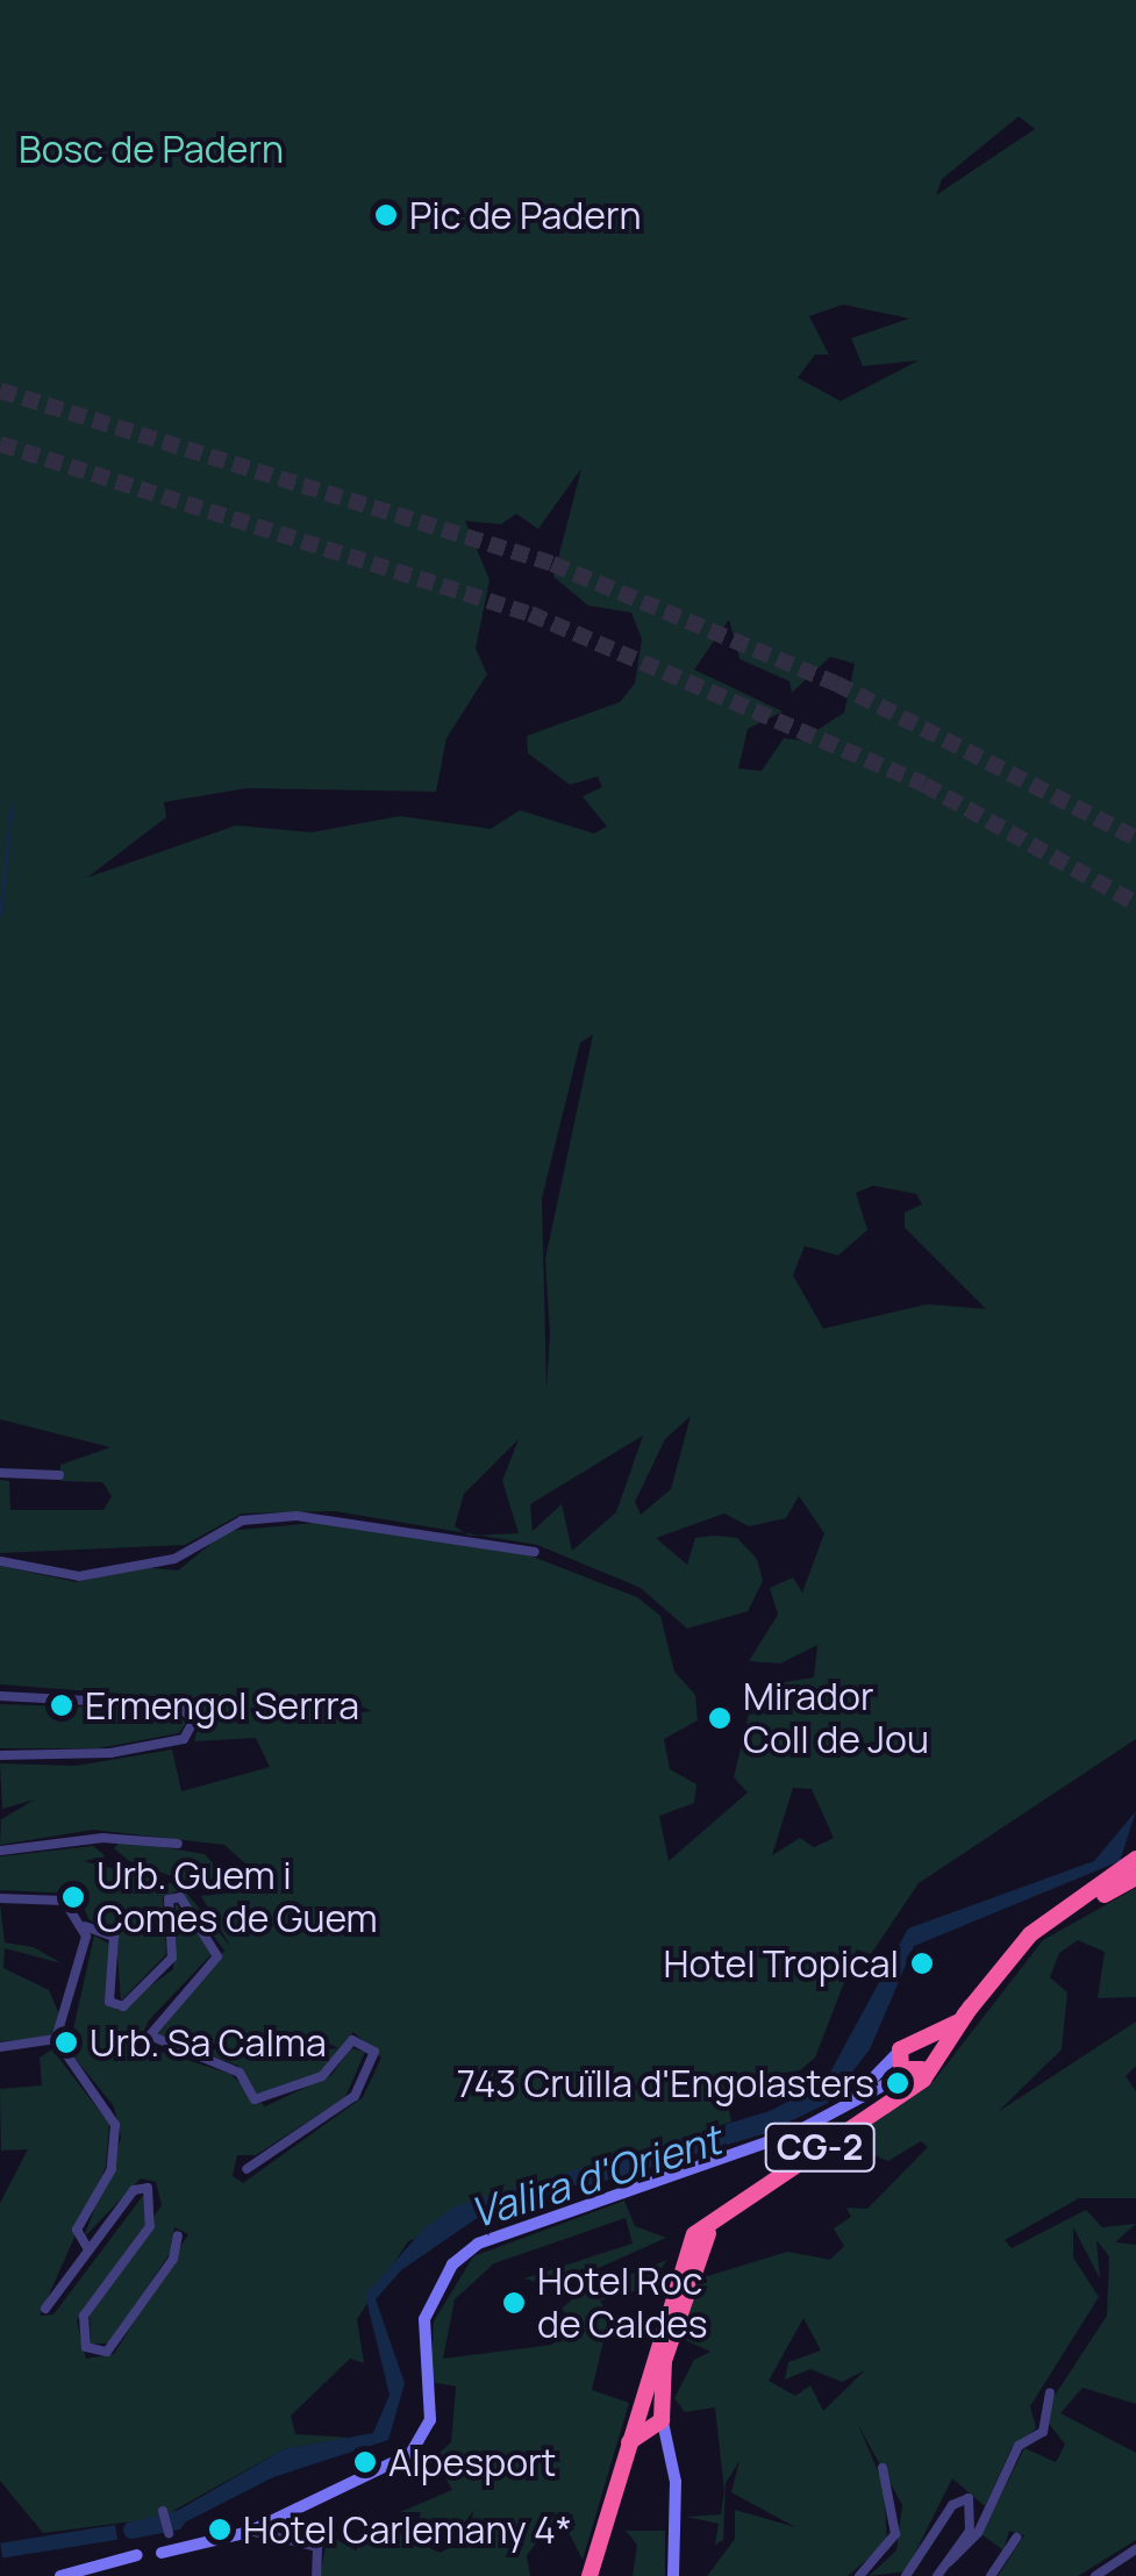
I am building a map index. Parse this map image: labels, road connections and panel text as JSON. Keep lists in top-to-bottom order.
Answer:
{
  "streets": {
    "highway": ["CG-2"]
  },
  "water": ["Valira d'Orient"],
  "parks": ["Bosc de Padern"],
  "places": [
    "Pic de Padern",
    "Ermengol Serrra",
    "Mirador Coll de Jou",
    "Urb. Guem i Comes de Guem",
    "Hotel Tropical",
    "Urb. Sa Calma",
    "743 Cruïlla d'Engolasters",
    "Hotel Roc de Caldes",
    "Alpesport",
    "Hotel Carlemany 4*"
  ]
}
